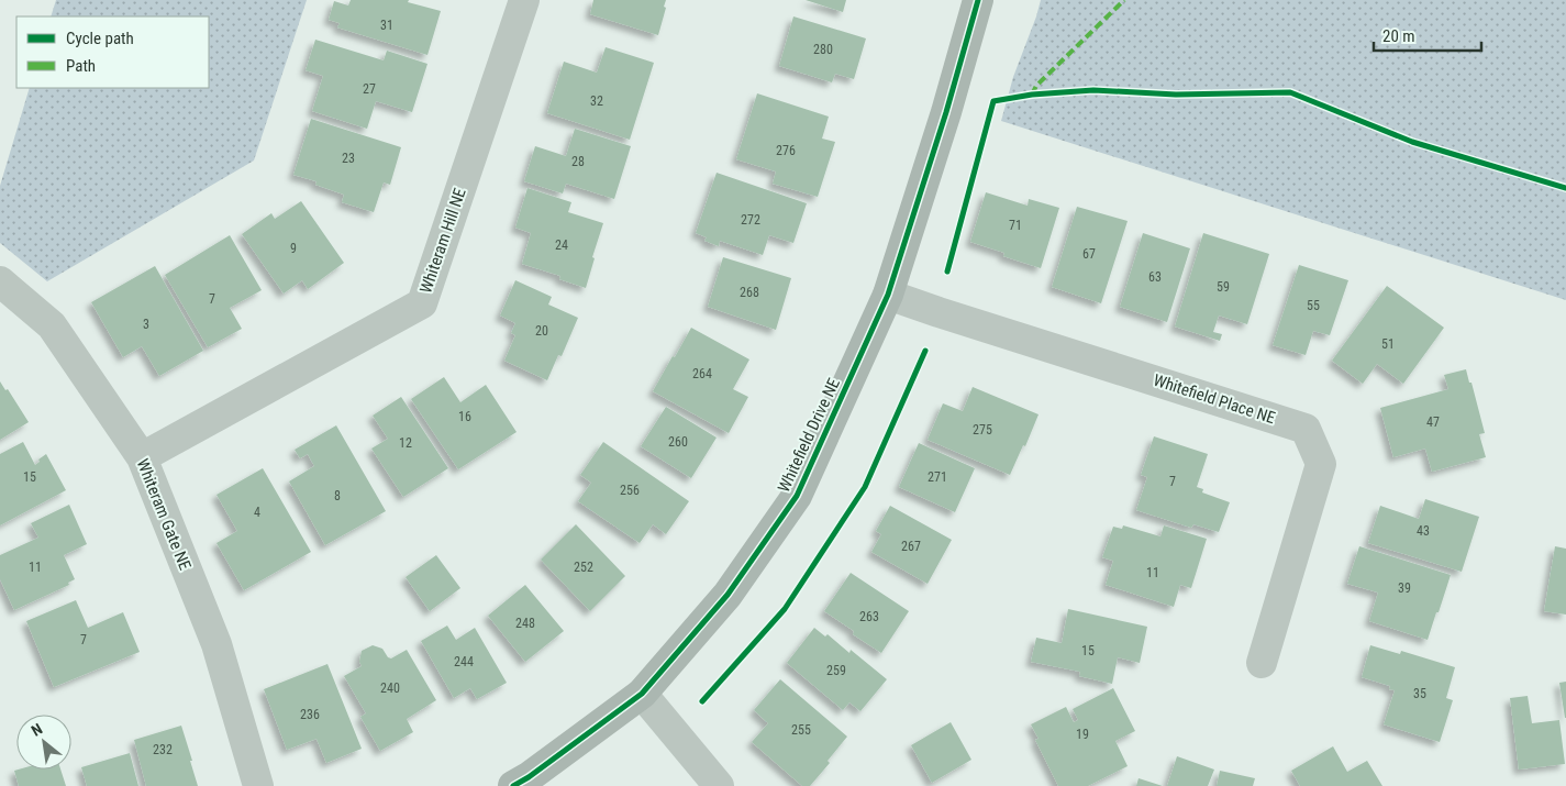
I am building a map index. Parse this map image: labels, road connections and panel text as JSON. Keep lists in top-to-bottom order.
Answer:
{
  "streets": {
    "street": [
      "Whiteram Hill NE",
      "Whitefield Place NE",
      "Whitefield Drive NE",
      "Whiteram Gate NE"
    ]
  },
  "crossings": [
    ["Whiteram Hill NE", "Whiteram Gate NE"],
    ["Whitefield Place NE", "Whitefield Drive NE"]
  ],
  "house_numbers": [
    "31",
    "280",
    "27",
    "32",
    "276",
    "23",
    "28",
    "272",
    "71",
    "24",
    "9",
    "67",
    "63",
    "59",
    "268",
    "7",
    "55",
    "3",
    "20",
    "51",
    "264",
    "16",
    "47",
    "275",
    "260",
    "12",
    "15",
    "271",
    "7",
    "256",
    "8",
    "4",
    "43",
    "267",
    "11",
    "252",
    "11",
    "39",
    "263",
    "248",
    "7",
    "15",
    "244",
    "259",
    "240",
    "35",
    "236",
    "255",
    "19",
    "232"
  ],
  "legend": ["Cycle path", "Path"],
  "scale_bar": "20 m",
  "north": "top left"
}
